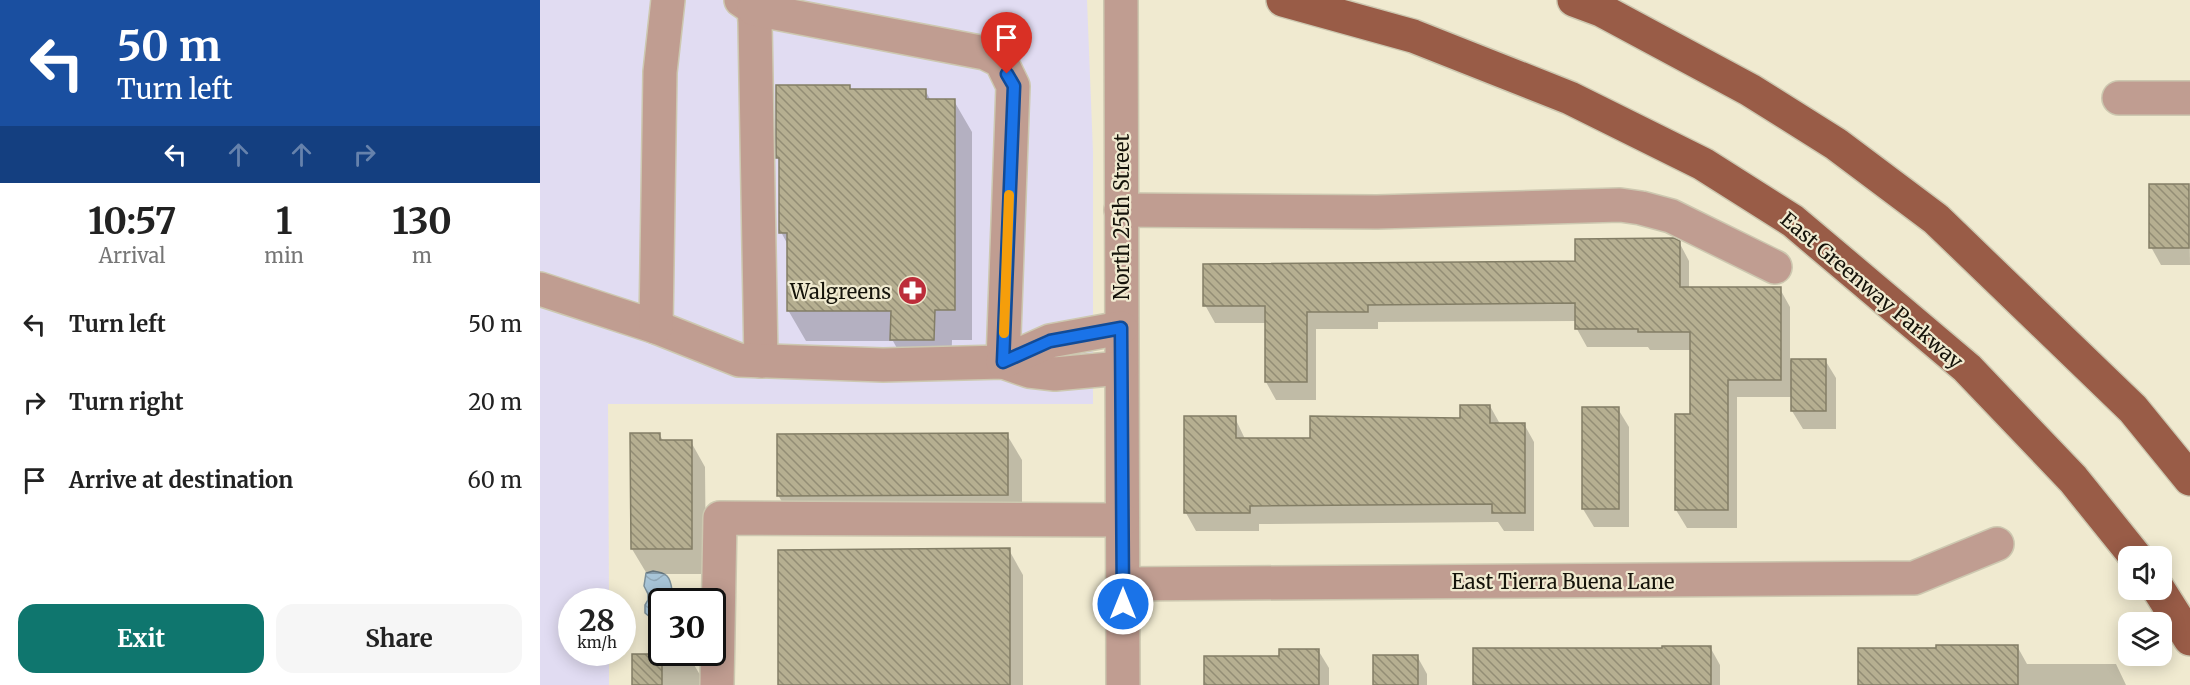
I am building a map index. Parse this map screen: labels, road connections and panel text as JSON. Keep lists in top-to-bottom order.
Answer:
{
  "streets": {
    "main road": ["East Greenway Parkway"],
    "street": ["North 25th Street", "East Tierra Buena Lane"]
  },
  "crossings": [
    ["North 25th Street", "East Tierra Buena Lane"]
  ],
  "places": {
    "pharmacy": ["Walgreens"]
  },
  "page": {
    "turn": ["50 m", "Turn left"],
    "eta": [
      "10:57",
      "Arrival",
      "1",
      "min",
      "130",
      "m"
    ],
    "list": [
      {
        "name": "Turn left",
        "value": "50 m"
      },
      {
        "name": "Turn right",
        "value": "20 m"
      },
      {
        "name": "Arrive at destination",
        "value": "60 m"
      }
    ],
    "speed": "28 km/h",
    "limit": "30",
    "buttons": ["Exit", "Share"]
  }
}
